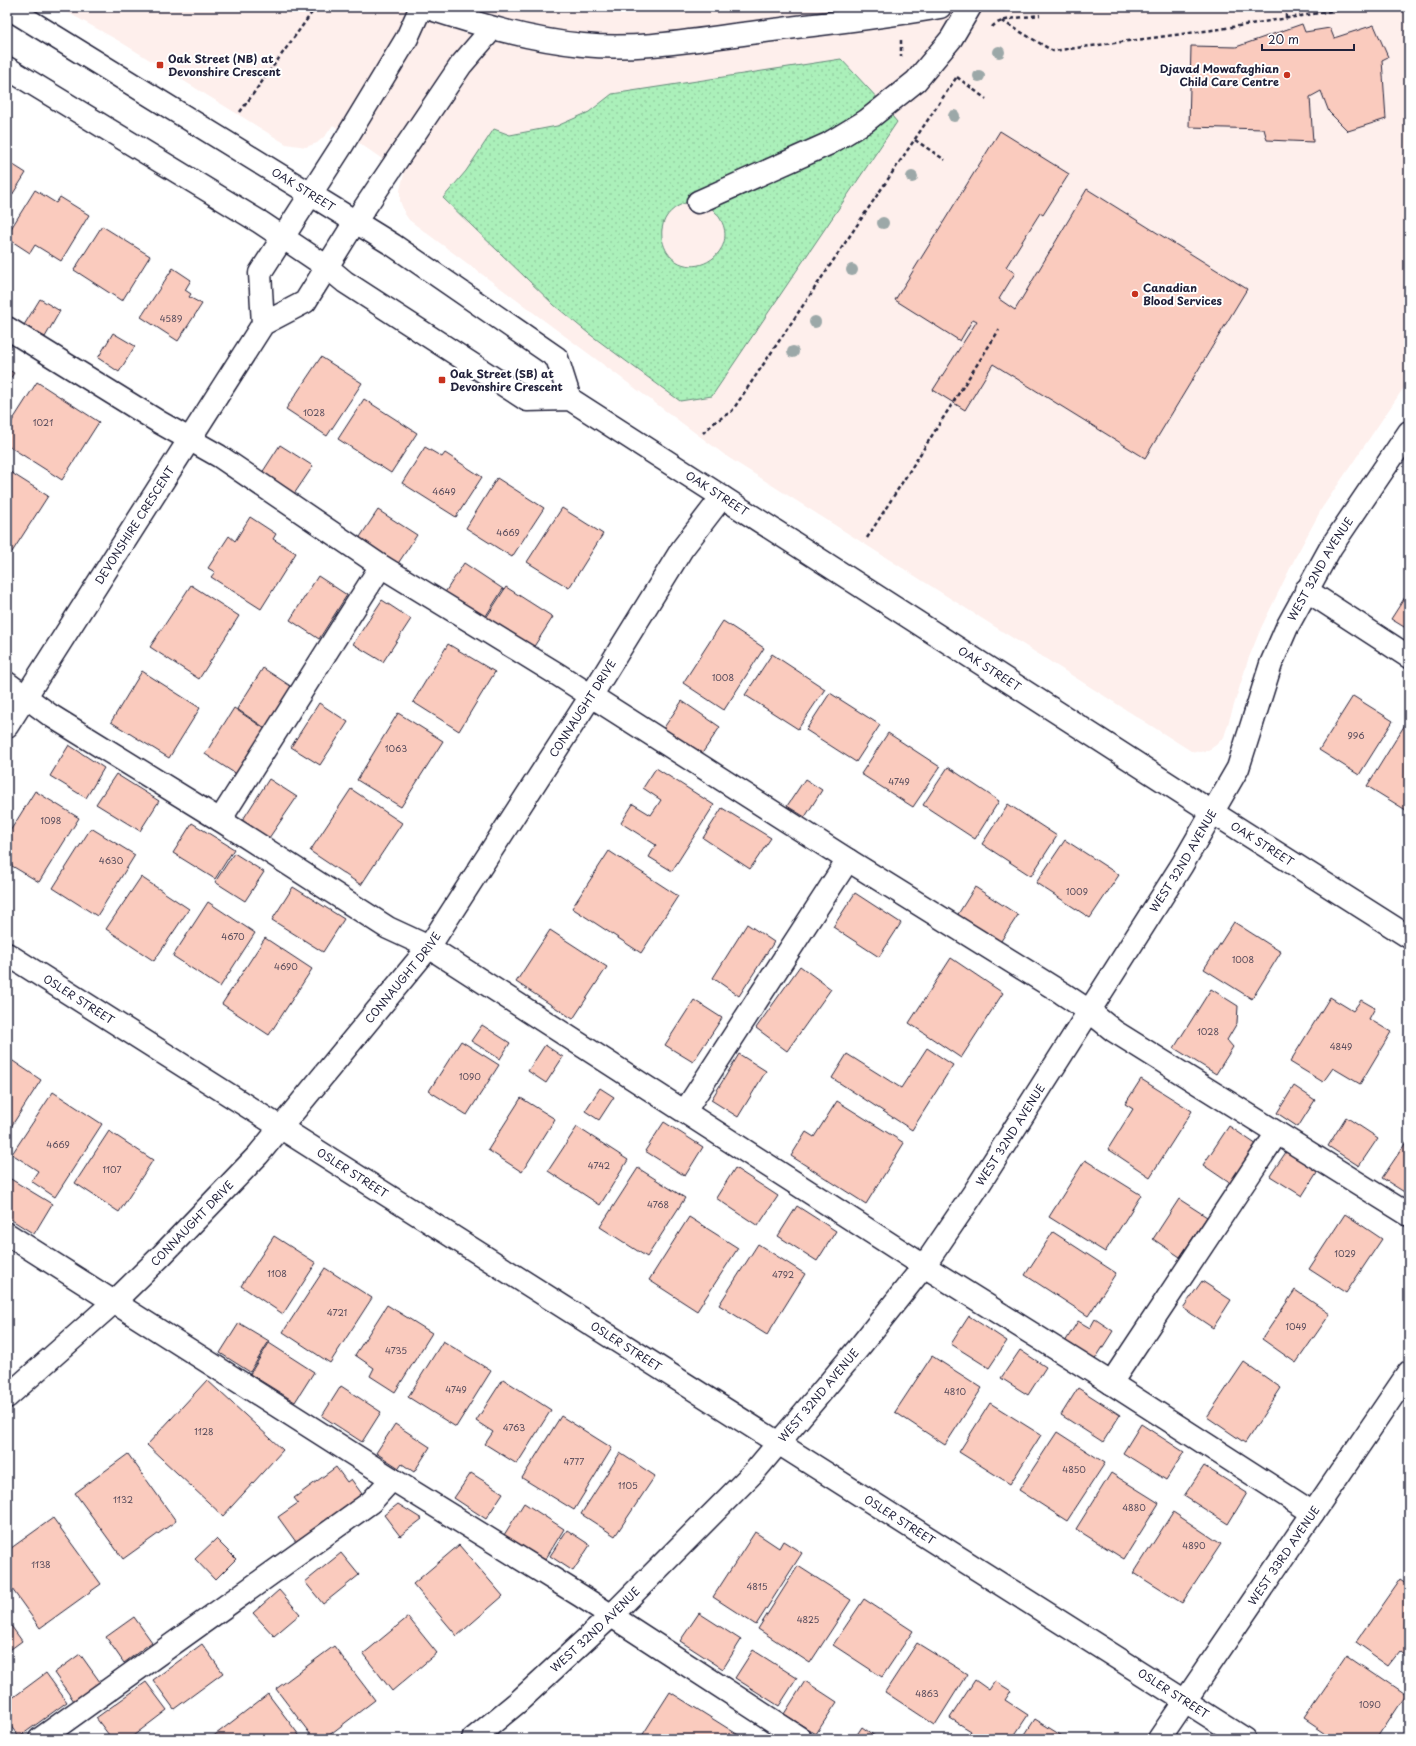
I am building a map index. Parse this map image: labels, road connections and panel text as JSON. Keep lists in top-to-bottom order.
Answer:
{
  "streets": {
    "street": [
      "OAK STREET",
      "DEVONSHIRE CRESCENT",
      "WEST 32ND AVENUE",
      "CONNAUGHT DRIVE",
      "OSLER STREET",
      "WEST 33RD AVENUE"
    ]
  },
  "crossings": [
    ["OAK STREET", "DEVONSHIRE CRESCENT"],
    ["OAK STREET", "WEST 32ND AVENUE"],
    ["OAK STREET", "CONNAUGHT DRIVE"],
    ["WEST 32ND AVENUE", "OSLER STREET"],
    ["CONNAUGHT DRIVE", "OSLER STREET"],
    ["OSLER STREET", "WEST 33RD AVENUE"]
  ],
  "places": {
    "transit": ["Oak Street (NB) at Devonshire Crescent", "Oak Street (SB) at Devonshire Crescent"],
    "other": ["Djavad Mowafaghian Child Care Centre", "Canadian Blood Services"]
  },
  "house_numbers": [
    "4589",
    "1028",
    "1021",
    "4649",
    "4669",
    "1008",
    "996",
    "1063",
    "4749",
    "1098",
    "4630",
    "1009",
    "4670",
    "1008",
    "4690",
    "1028",
    "4849",
    "1090",
    "4669",
    "4742",
    "1107",
    "4768",
    "1029",
    "1108",
    "4792",
    "4721",
    "1049",
    "4735",
    "4749",
    "4810",
    "4763",
    "1128",
    "4777",
    "4850",
    "1105",
    "1132",
    "4880",
    "4890",
    "1138",
    "4815",
    "4825",
    "4863",
    "1090"
  ],
  "scale_bar": "20 m"
}
